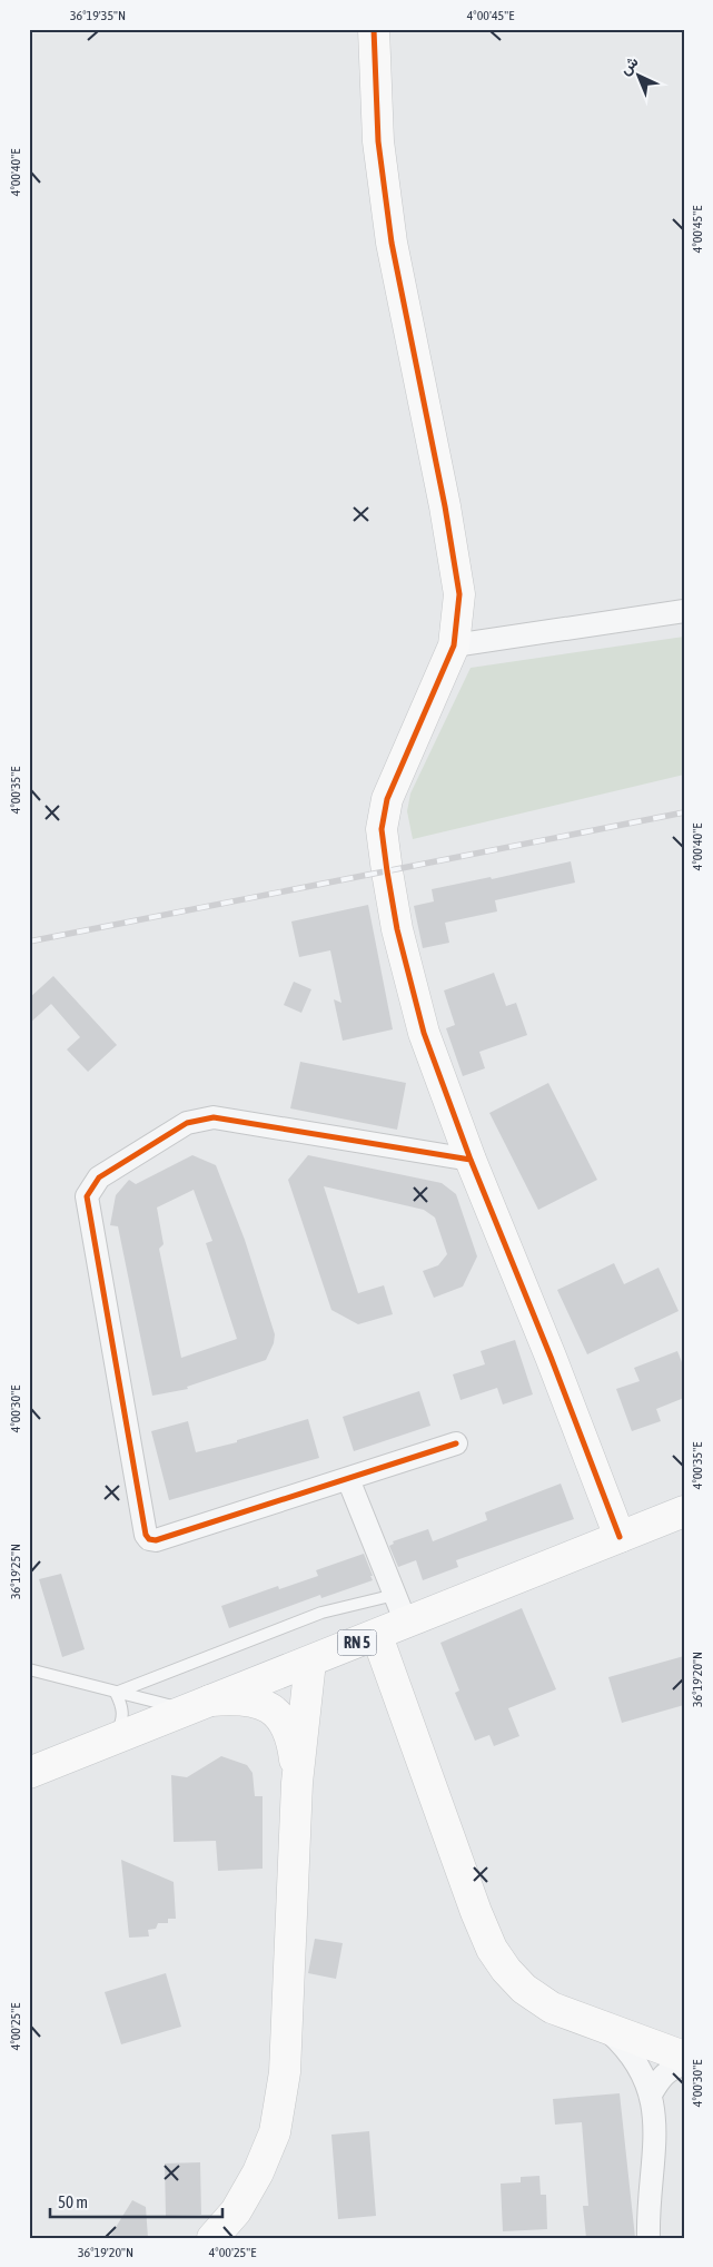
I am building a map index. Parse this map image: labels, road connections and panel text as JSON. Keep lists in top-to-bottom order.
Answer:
{
  "streets": {
    "street": ["RN 5"]
  },
  "scale_bar": "50 m",
  "north": "top left",
  "coordinates": [
    "36°19'35\"N",
    "4°00'45\"E",
    "4°00'40\"E",
    "4°00'35\"E",
    "4°00'30\"E",
    "36°19'25\"N",
    "36°19'20\"N",
    "4°00'25\"E"
  ]
}
